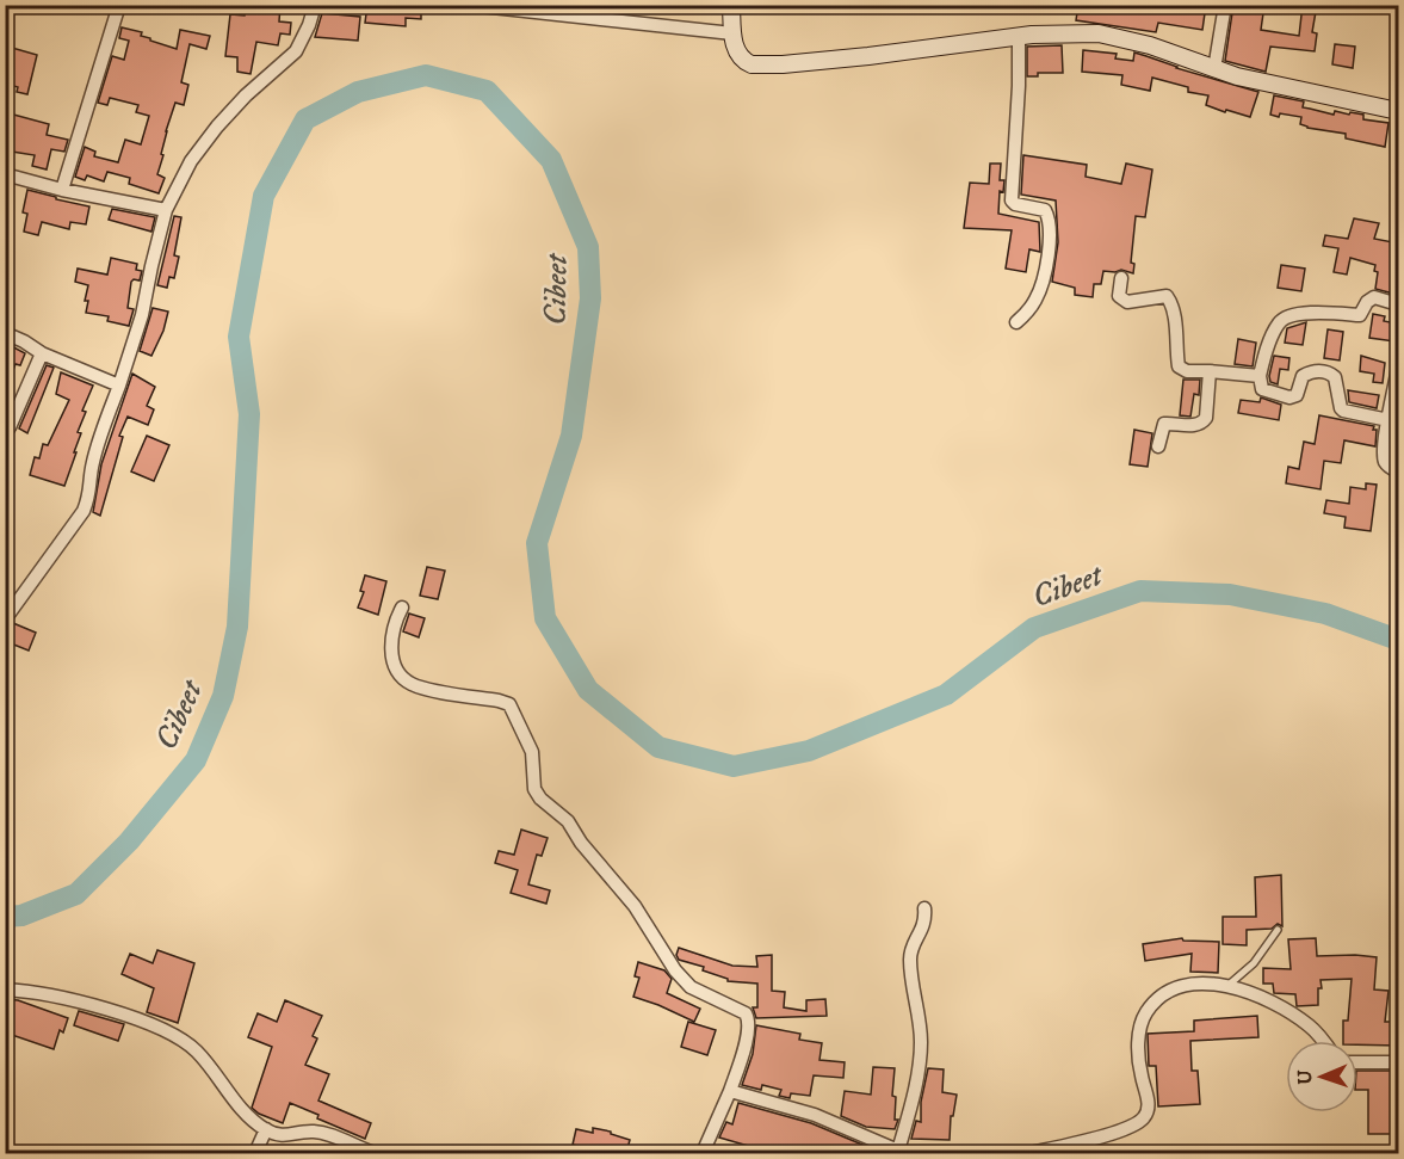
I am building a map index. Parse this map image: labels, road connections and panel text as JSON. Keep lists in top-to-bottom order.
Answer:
{
  "water": ["Cibeet"],
  "north": "left"
}
